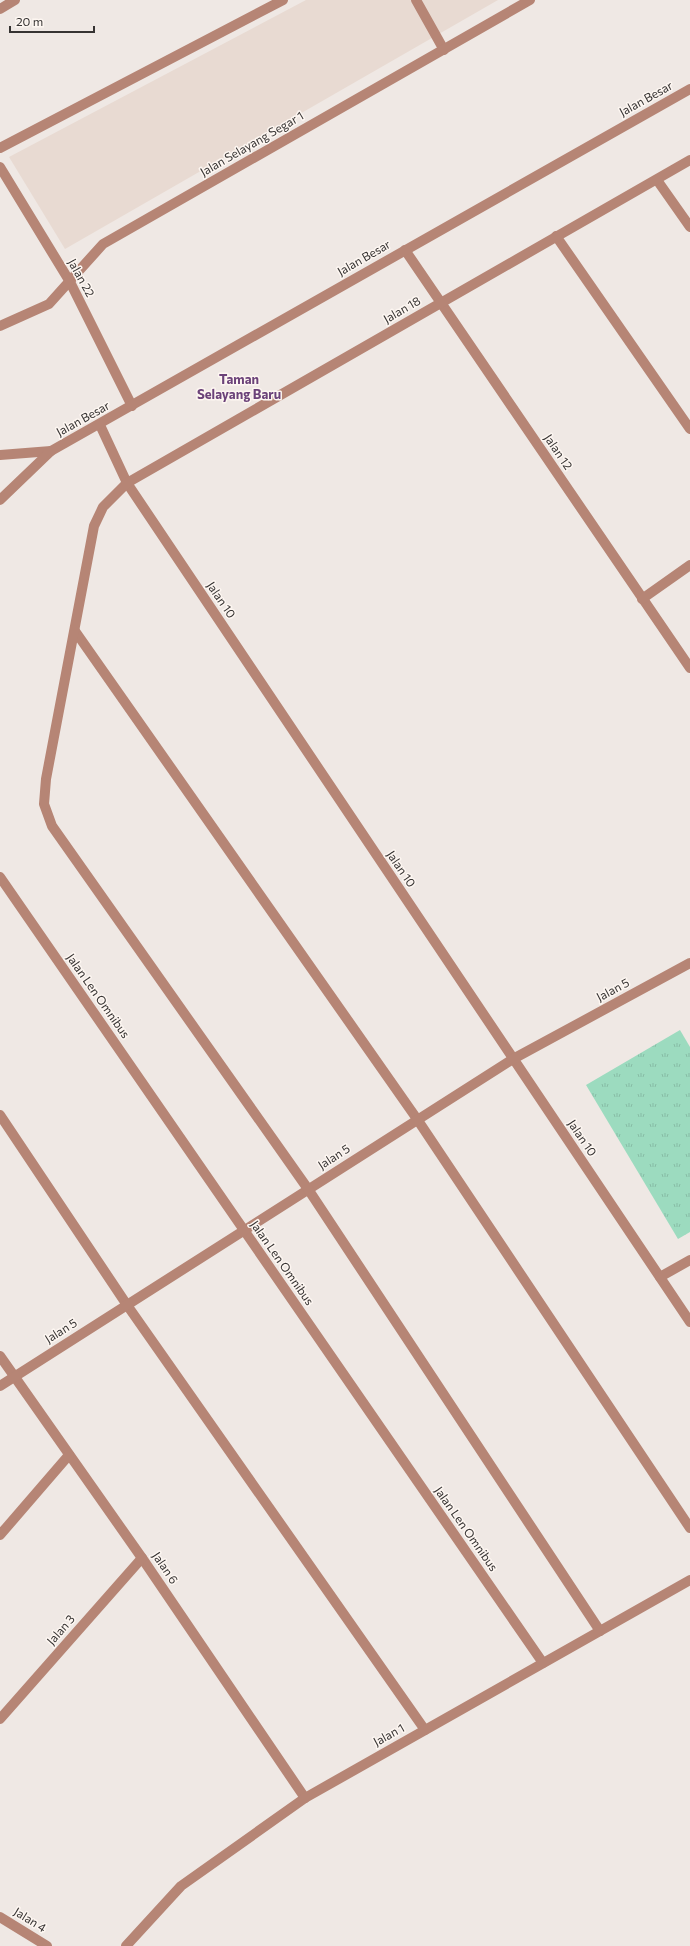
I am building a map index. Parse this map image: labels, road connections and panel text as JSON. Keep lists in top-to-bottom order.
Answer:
{
  "streets": {
    "street": [
      "Jalan Besar",
      "Jalan Selayang Segar 1",
      "Jalan 22",
      "Jalan 18",
      "Jalan 12",
      "Jalan 10",
      "Jalan 5",
      "Jalan Len Omnibus",
      "Jalan 6",
      "Jalan 3",
      "Jalan 1",
      "Jalan 4"
    ]
  },
  "crossings": [
    ["Jalan Besar", "Jalan 22"],
    ["Jalan Besar", "Jalan 12"],
    ["Jalan Besar", "Jalan 10"],
    ["Jalan Selayang Segar 1", "Jalan 22"],
    ["Jalan 18", "Jalan 12"],
    ["Jalan 18", "Jalan 10"],
    ["Jalan 18", "Jalan 5"],
    ["Jalan 18", "Jalan 1"],
    ["Jalan 10", "Jalan 5"],
    ["Jalan 5", "Jalan Len Omnibus"],
    ["Jalan 5", "Jalan 6"],
    ["Jalan Len Omnibus", "Jalan 1"],
    ["Jalan 6", "Jalan 3"],
    ["Jalan 6", "Jalan 1"]
  ],
  "districts": ["Taman Selayang Baru"],
  "scale_bar": "20 m"
}
